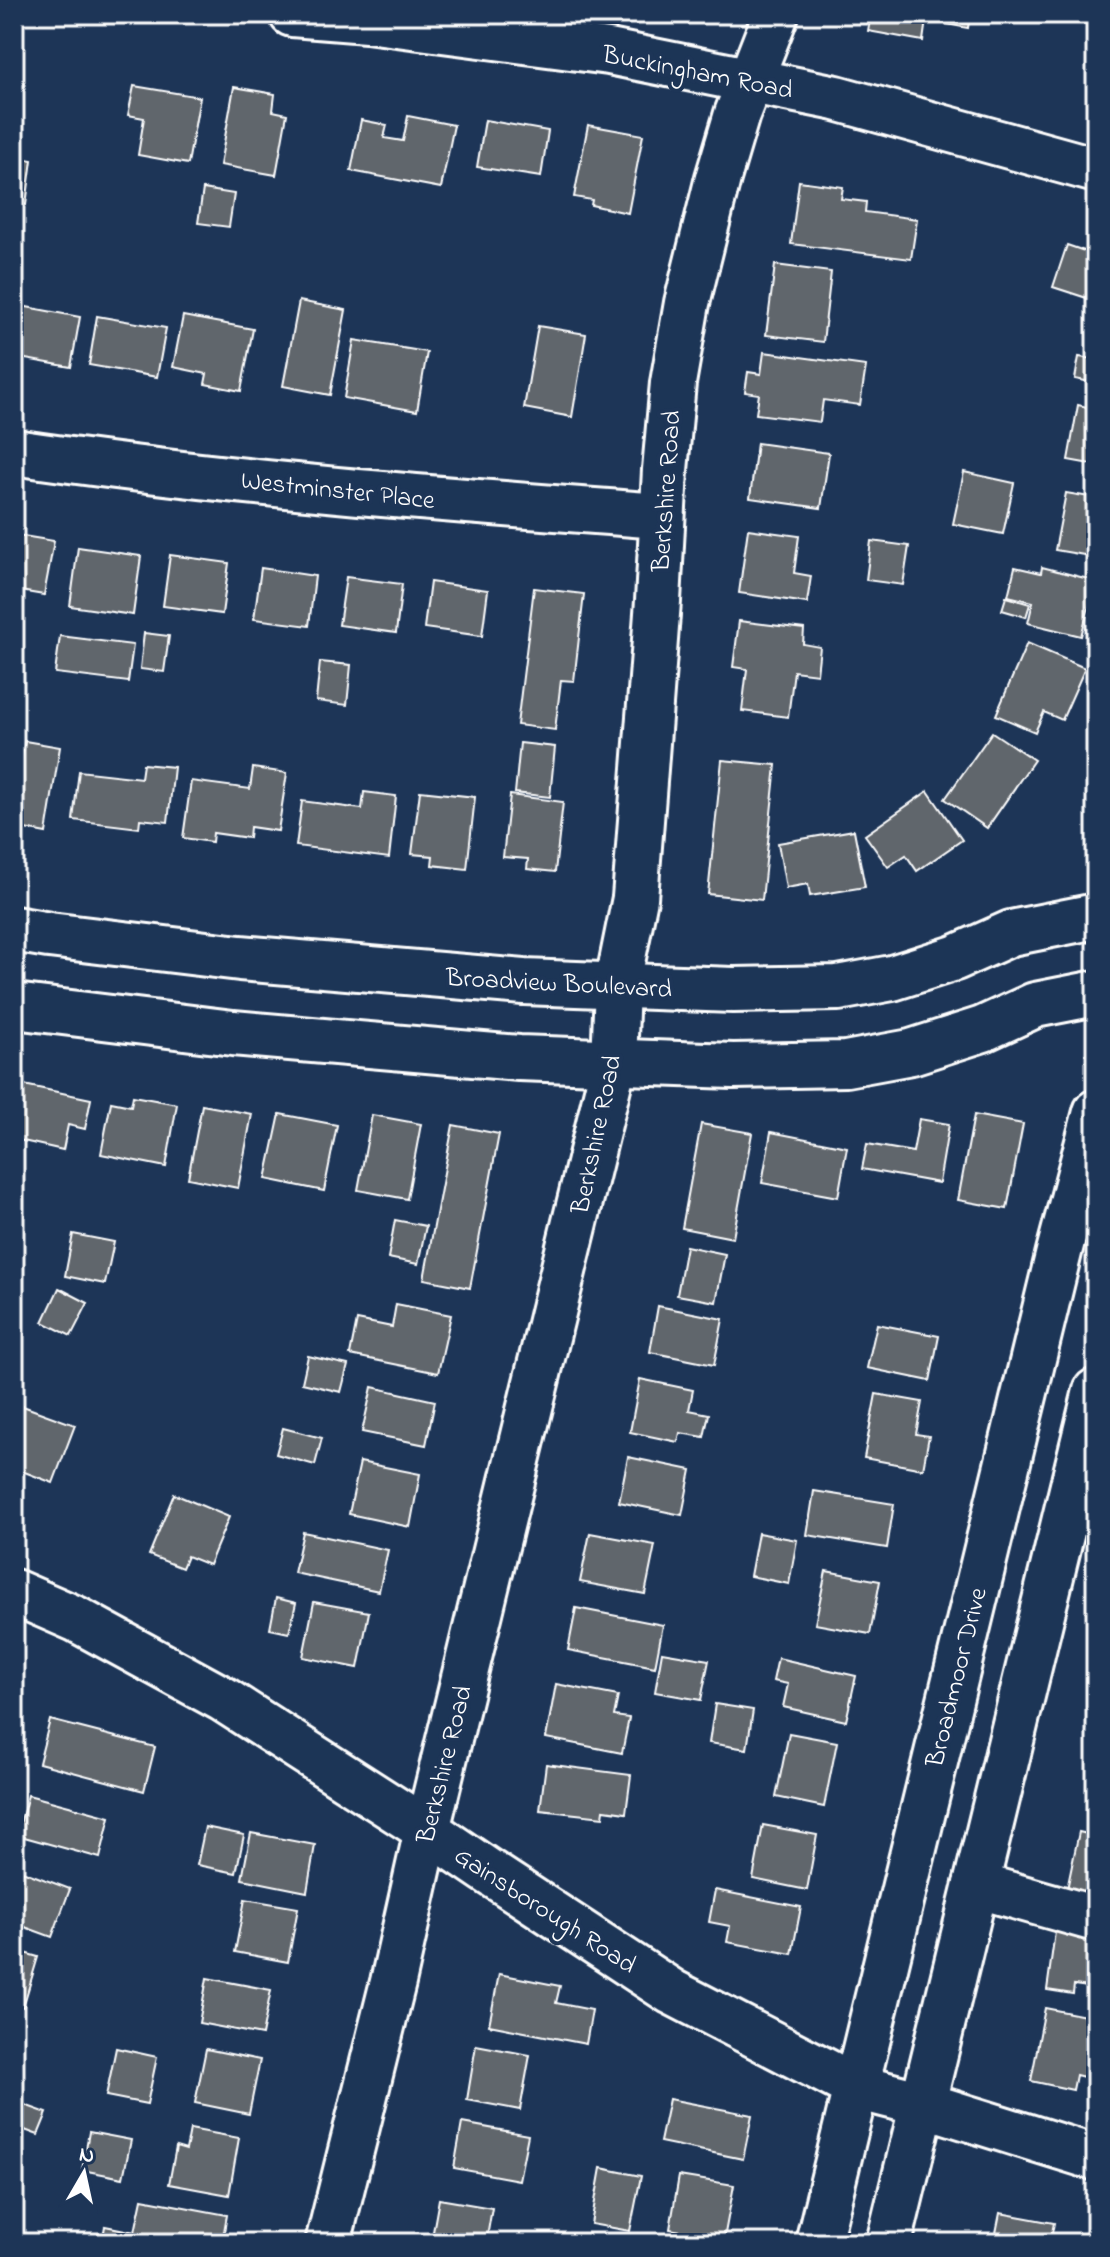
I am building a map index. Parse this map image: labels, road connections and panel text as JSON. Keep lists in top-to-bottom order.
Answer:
{
  "streets": {
    "street": [
      "Buckingham Road",
      "Westminster Place",
      "Berkshire Road",
      "Broadview Boulevard",
      "Broadmoor Drive",
      "Gainsborough Road"
    ]
  },
  "crossings": [
    ["Buckingham Road", "Berkshire Road"],
    ["Westminster Place", "Berkshire Road"],
    ["Berkshire Road", "Broadview Boulevard"],
    ["Berkshire Road", "Gainsborough Road"],
    ["Broadmoor Drive", "Gainsborough Road"]
  ],
  "north": "top"
}
